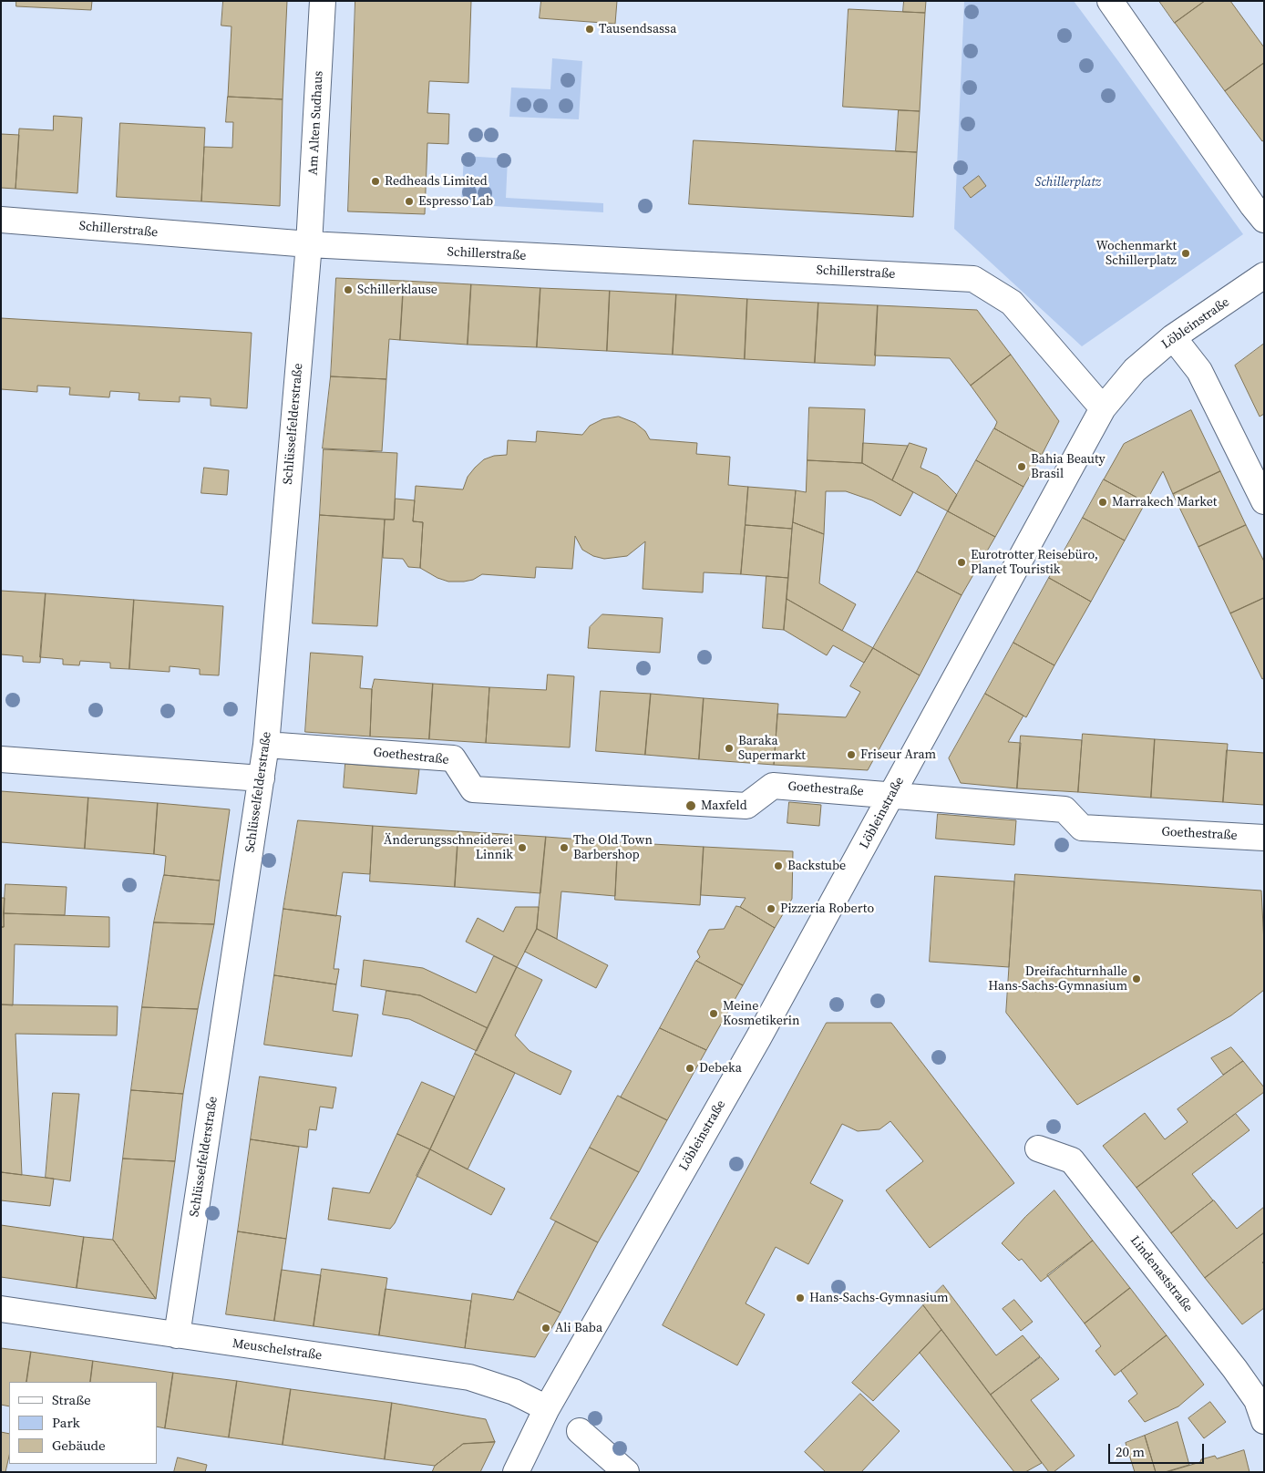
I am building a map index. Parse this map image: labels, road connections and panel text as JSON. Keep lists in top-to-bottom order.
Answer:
{
  "streets": {
    "street": [
      "Am Alten Sudhaus",
      "Schillerstraße",
      "Löbleinstraße",
      "Schlüsselfelderstraße",
      "Goethestraße",
      "Lindenaststraße",
      "Meuschelstraße"
    ]
  },
  "crossings": [
    ["Am Alten Sudhaus", "Schillerstraße"],
    ["Am Alten Sudhaus", "Schlüsselfelderstraße"],
    ["Schillerstraße", "Löbleinstraße"],
    ["Schillerstraße", "Schlüsselfelderstraße"],
    ["Löbleinstraße", "Goethestraße"],
    ["Löbleinstraße", "Meuschelstraße"],
    ["Schlüsselfelderstraße", "Goethestraße"],
    ["Schlüsselfelderstraße", "Meuschelstraße"]
  ],
  "parks": ["Schillerplatz"],
  "places": [
    "Tausendsassa",
    "Redheads Limited",
    "Espresso Lab",
    "Wochenmarkt Schillerplatz",
    "Schillerklause",
    "Bahia Beauty Brasil",
    "Marrakech Market",
    "Eurotrotter Reisebüro, Planet Touristik",
    "Baraka Supermarkt",
    "Friseur Aram",
    "Maxfeld",
    "Änderungsschneiderei Linnik",
    "The Old Town Barbershop",
    "Backstube",
    "Pizzeria Roberto",
    "Dreifachturnhalle Hans-Sachs-Gymnasium",
    "Meine Kosmetikerin",
    "Debeka",
    "Hans-Sachs-Gymnasium",
    "Ali Baba"
  ],
  "legend": ["Straße", "Park", "Gebäude"],
  "scale_bar": "20 m"
}
